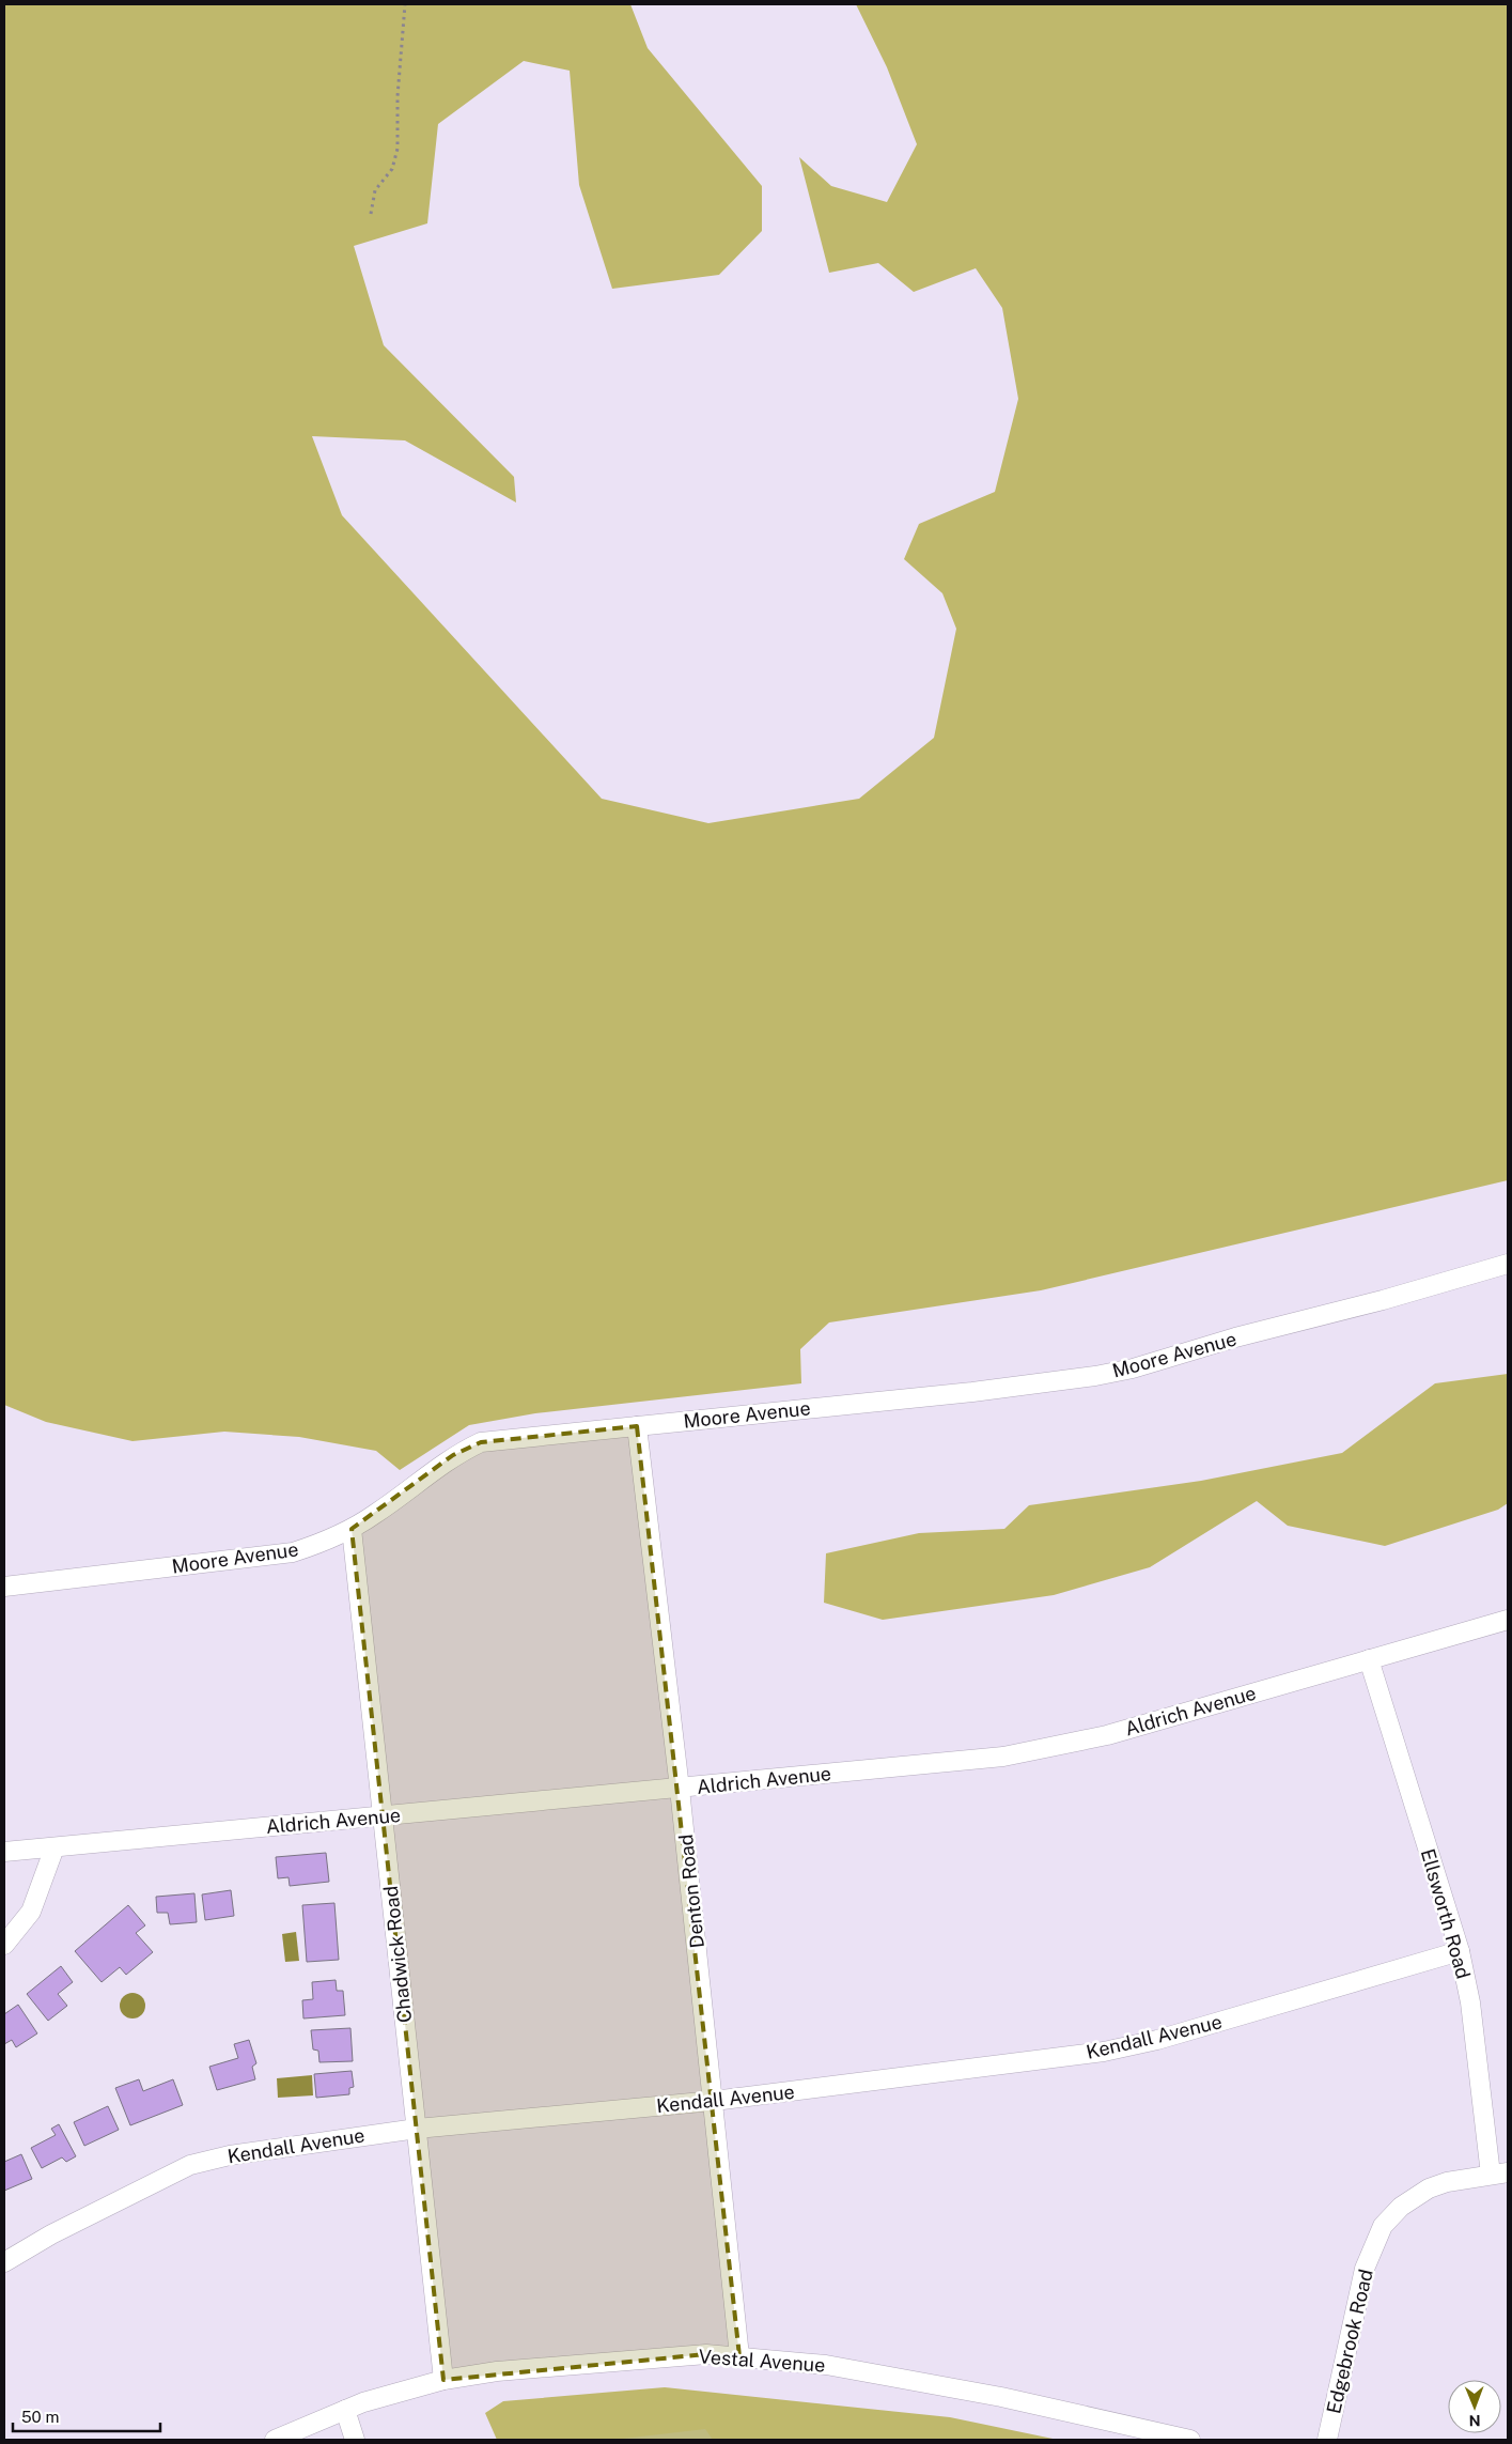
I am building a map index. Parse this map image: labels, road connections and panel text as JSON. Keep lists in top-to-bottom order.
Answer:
{
  "streets": {
    "street": [
      "Moore Avenue",
      "Aldrich Avenue",
      "Denton Road",
      "Ellsworth Road",
      "Chadwick Road",
      "Kendall Avenue",
      "Edgebrook Road",
      "Vestal Avenue"
    ]
  },
  "crossings": [
    ["Moore Avenue", "Denton Road"],
    ["Moore Avenue", "Chadwick Road"],
    ["Aldrich Avenue", "Denton Road"],
    ["Aldrich Avenue", "Ellsworth Road"],
    ["Aldrich Avenue", "Chadwick Road"],
    ["Denton Road", "Kendall Avenue"],
    ["Denton Road", "Vestal Avenue"],
    ["Ellsworth Road", "Kendall Avenue"],
    ["Ellsworth Road", "Edgebrook Road"],
    ["Chadwick Road", "Kendall Avenue"],
    ["Chadwick Road", "Vestal Avenue"]
  ],
  "scale_bar": "50 m",
  "north": "bottom"
}
